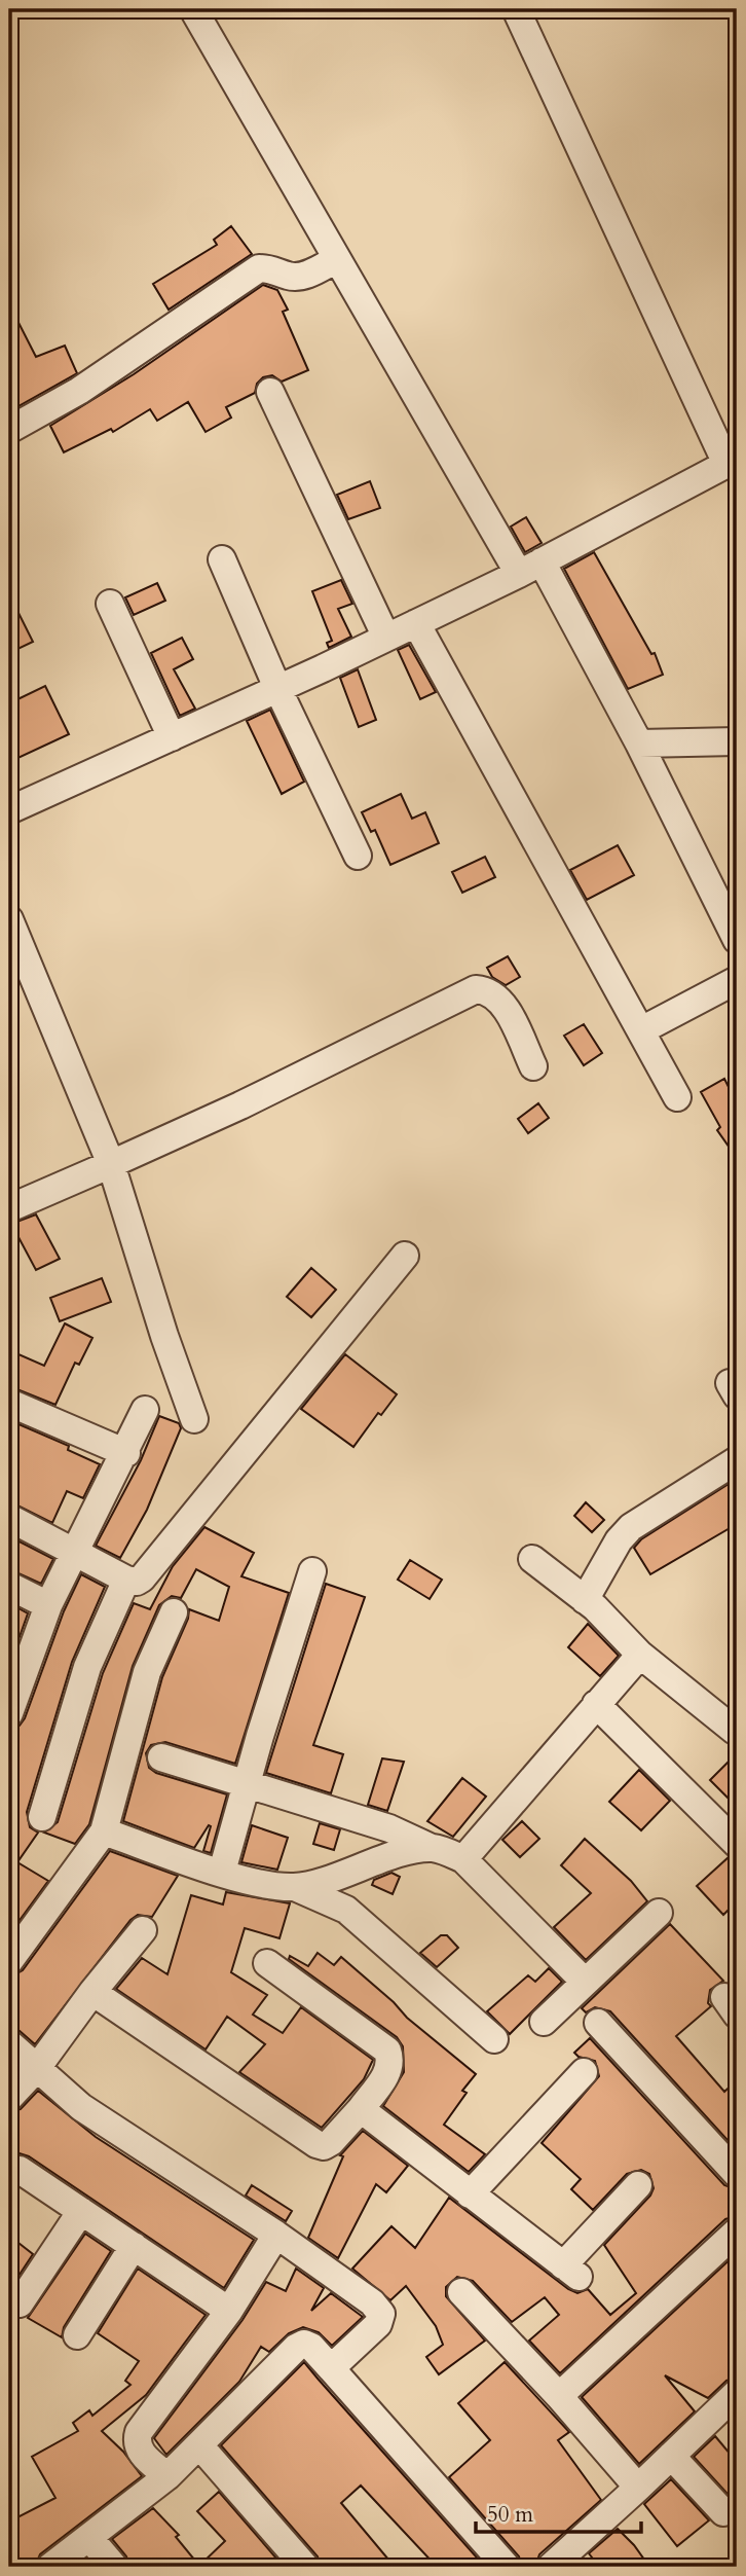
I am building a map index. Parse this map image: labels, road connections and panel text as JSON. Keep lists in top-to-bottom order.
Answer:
{
  "scale_bar": "50 m"
}
